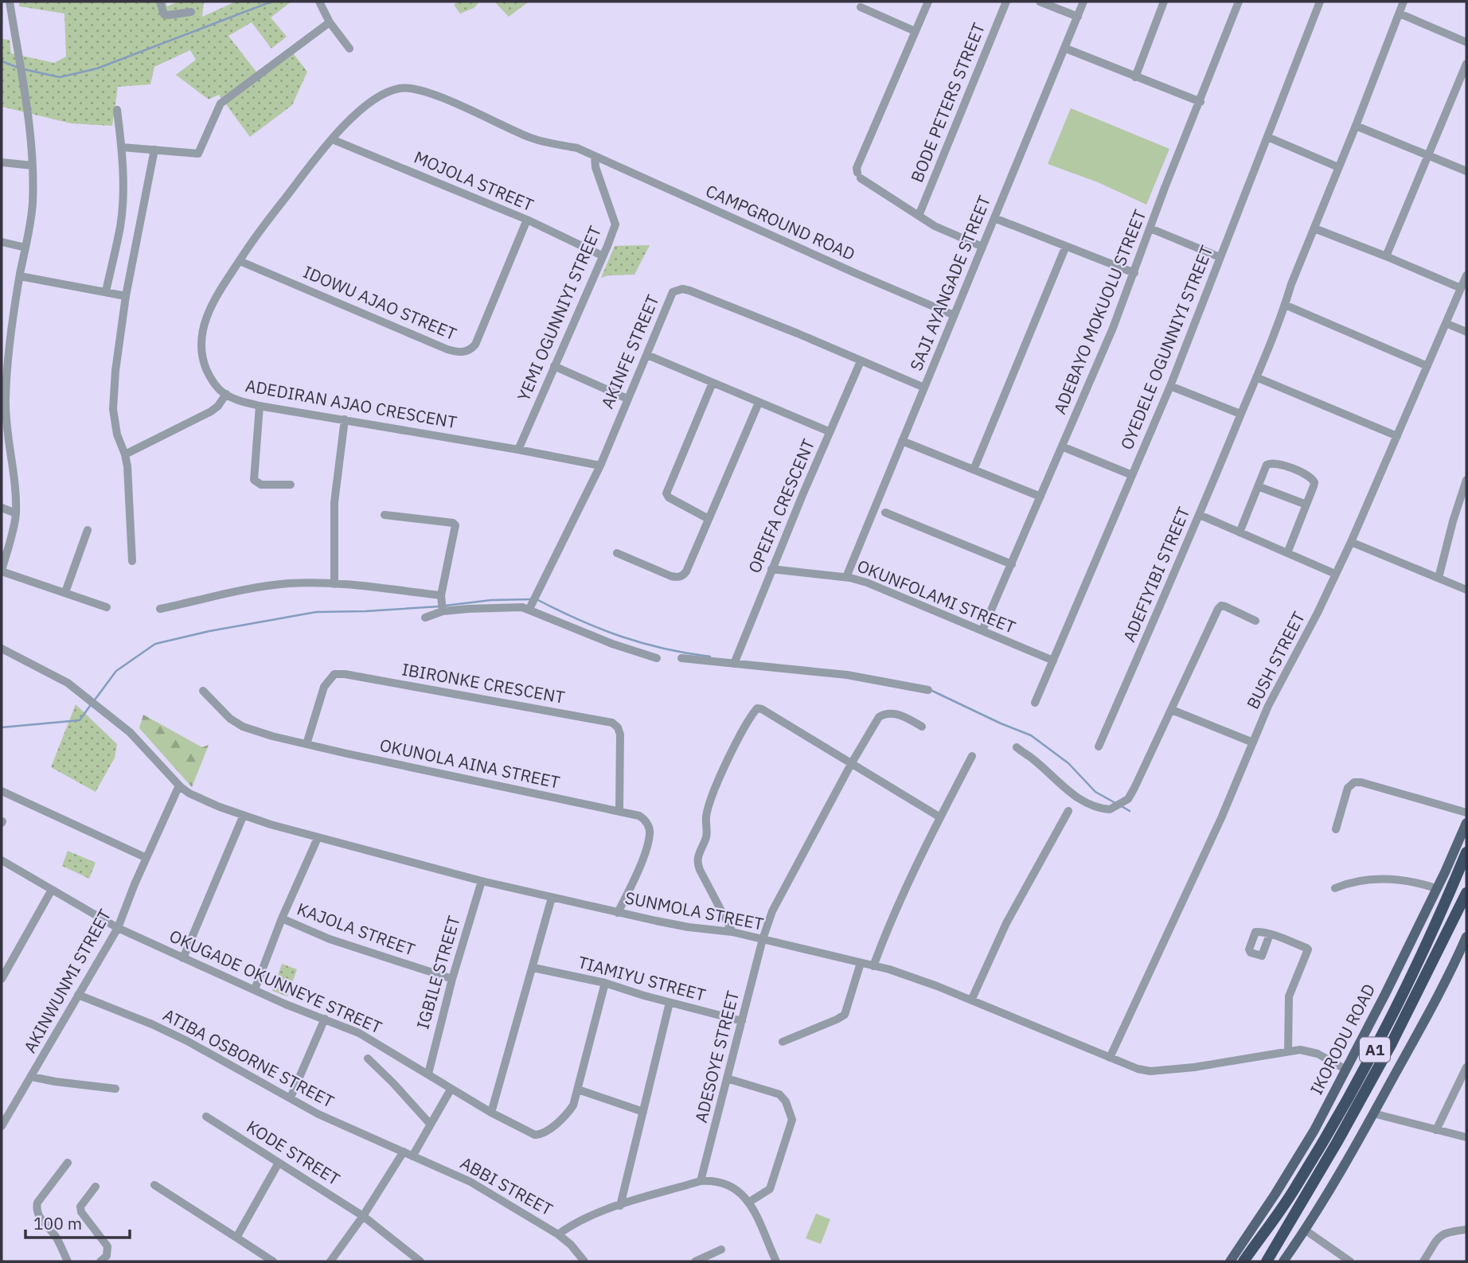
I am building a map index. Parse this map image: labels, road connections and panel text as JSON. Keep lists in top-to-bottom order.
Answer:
{
  "streets": {
    "highway": ["IKORODU ROAD", "A1"],
    "street": [
      "BODE PETERS STREET",
      "MOJOLA STREET",
      "CAMPGROUND ROAD",
      "SAJI AYANGADE STREET",
      "IDOWU AJAO STREET",
      "ADEBAYO MOKUOLU STREET",
      "YEMI OGUNNIYI STREET",
      "OYEDELE OGUNNIYI STREET",
      "AKINFE STREET",
      "ADEDIRAN AJAO CRESCENT",
      "OPEIFA CRESCENT",
      "ADEFIYIBI STREET",
      "OKUNFOLAMI STREET",
      "BUSH STREET",
      "IBIRONKE CRESCENT",
      "OKUNOLA AINA STREET",
      "SUNMOLA STREET",
      "KAJOLA STREET",
      "IGBILE STREET",
      "TIAMIYU STREET",
      "AKINWUNMI STREET",
      "OKUGADE OKUNNEYE STREET",
      "ADESOYE STREET",
      "ATIBA OSBORNE STREET",
      "KODE STREET",
      "ABBI STREET"
    ]
  },
  "crossings": [
    ["MOJOLA STREET", "IDOWU AJAO STREET"],
    ["MOJOLA STREET", "YEMI OGUNNIYI STREET"],
    ["MOJOLA STREET", "ADEDIRAN AJAO CRESCENT"],
    ["CAMPGROUND ROAD", "SAJI AYANGADE STREET"],
    ["CAMPGROUND ROAD", "YEMI OGUNNIYI STREET"],
    ["CAMPGROUND ROAD", "ADEDIRAN AJAO CRESCENT"],
    ["SAJI AYANGADE STREET", "AKINFE STREET"],
    ["SAJI AYANGADE STREET", "OKUNFOLAMI STREET"],
    ["IDOWU AJAO STREET", "ADEDIRAN AJAO CRESCENT"],
    ["ADEBAYO MOKUOLU STREET", "OKUNFOLAMI STREET"],
    ["YEMI OGUNNIYI STREET", "ADEDIRAN AJAO CRESCENT"],
    ["OYEDELE OGUNNIYI STREET", "OKUNFOLAMI STREET"],
    ["AKINFE STREET", "ADEDIRAN AJAO CRESCENT"],
    ["AKINFE STREET", "OPEIFA CRESCENT"],
    ["OPEIFA CRESCENT", "OKUNFOLAMI STREET"],
    ["BUSH STREET", "SUNMOLA STREET"],
    ["IBIRONKE CRESCENT", "OKUNOLA AINA STREET"],
    ["OKUNOLA AINA STREET", "SUNMOLA STREET"],
    ["SUNMOLA STREET", "IGBILE STREET"],
    ["SUNMOLA STREET", "AKINWUNMI STREET"],
    ["SUNMOLA STREET", "IKORODU ROAD"],
    ["SUNMOLA STREET", "ADESOYE STREET"],
    ["KAJOLA STREET", "IGBILE STREET"],
    ["IGBILE STREET", "OKUGADE OKUNNEYE STREET"],
    ["TIAMIYU STREET", "OKUGADE OKUNNEYE STREET"],
    ["TIAMIYU STREET", "ADESOYE STREET"],
    ["AKINWUNMI STREET", "OKUGADE OKUNNEYE STREET"],
    ["AKINWUNMI STREET", "ATIBA OSBORNE STREET"],
    ["ATIBA OSBORNE STREET", "ABBI STREET"]
  ],
  "scale_bar": "100 m"
}
